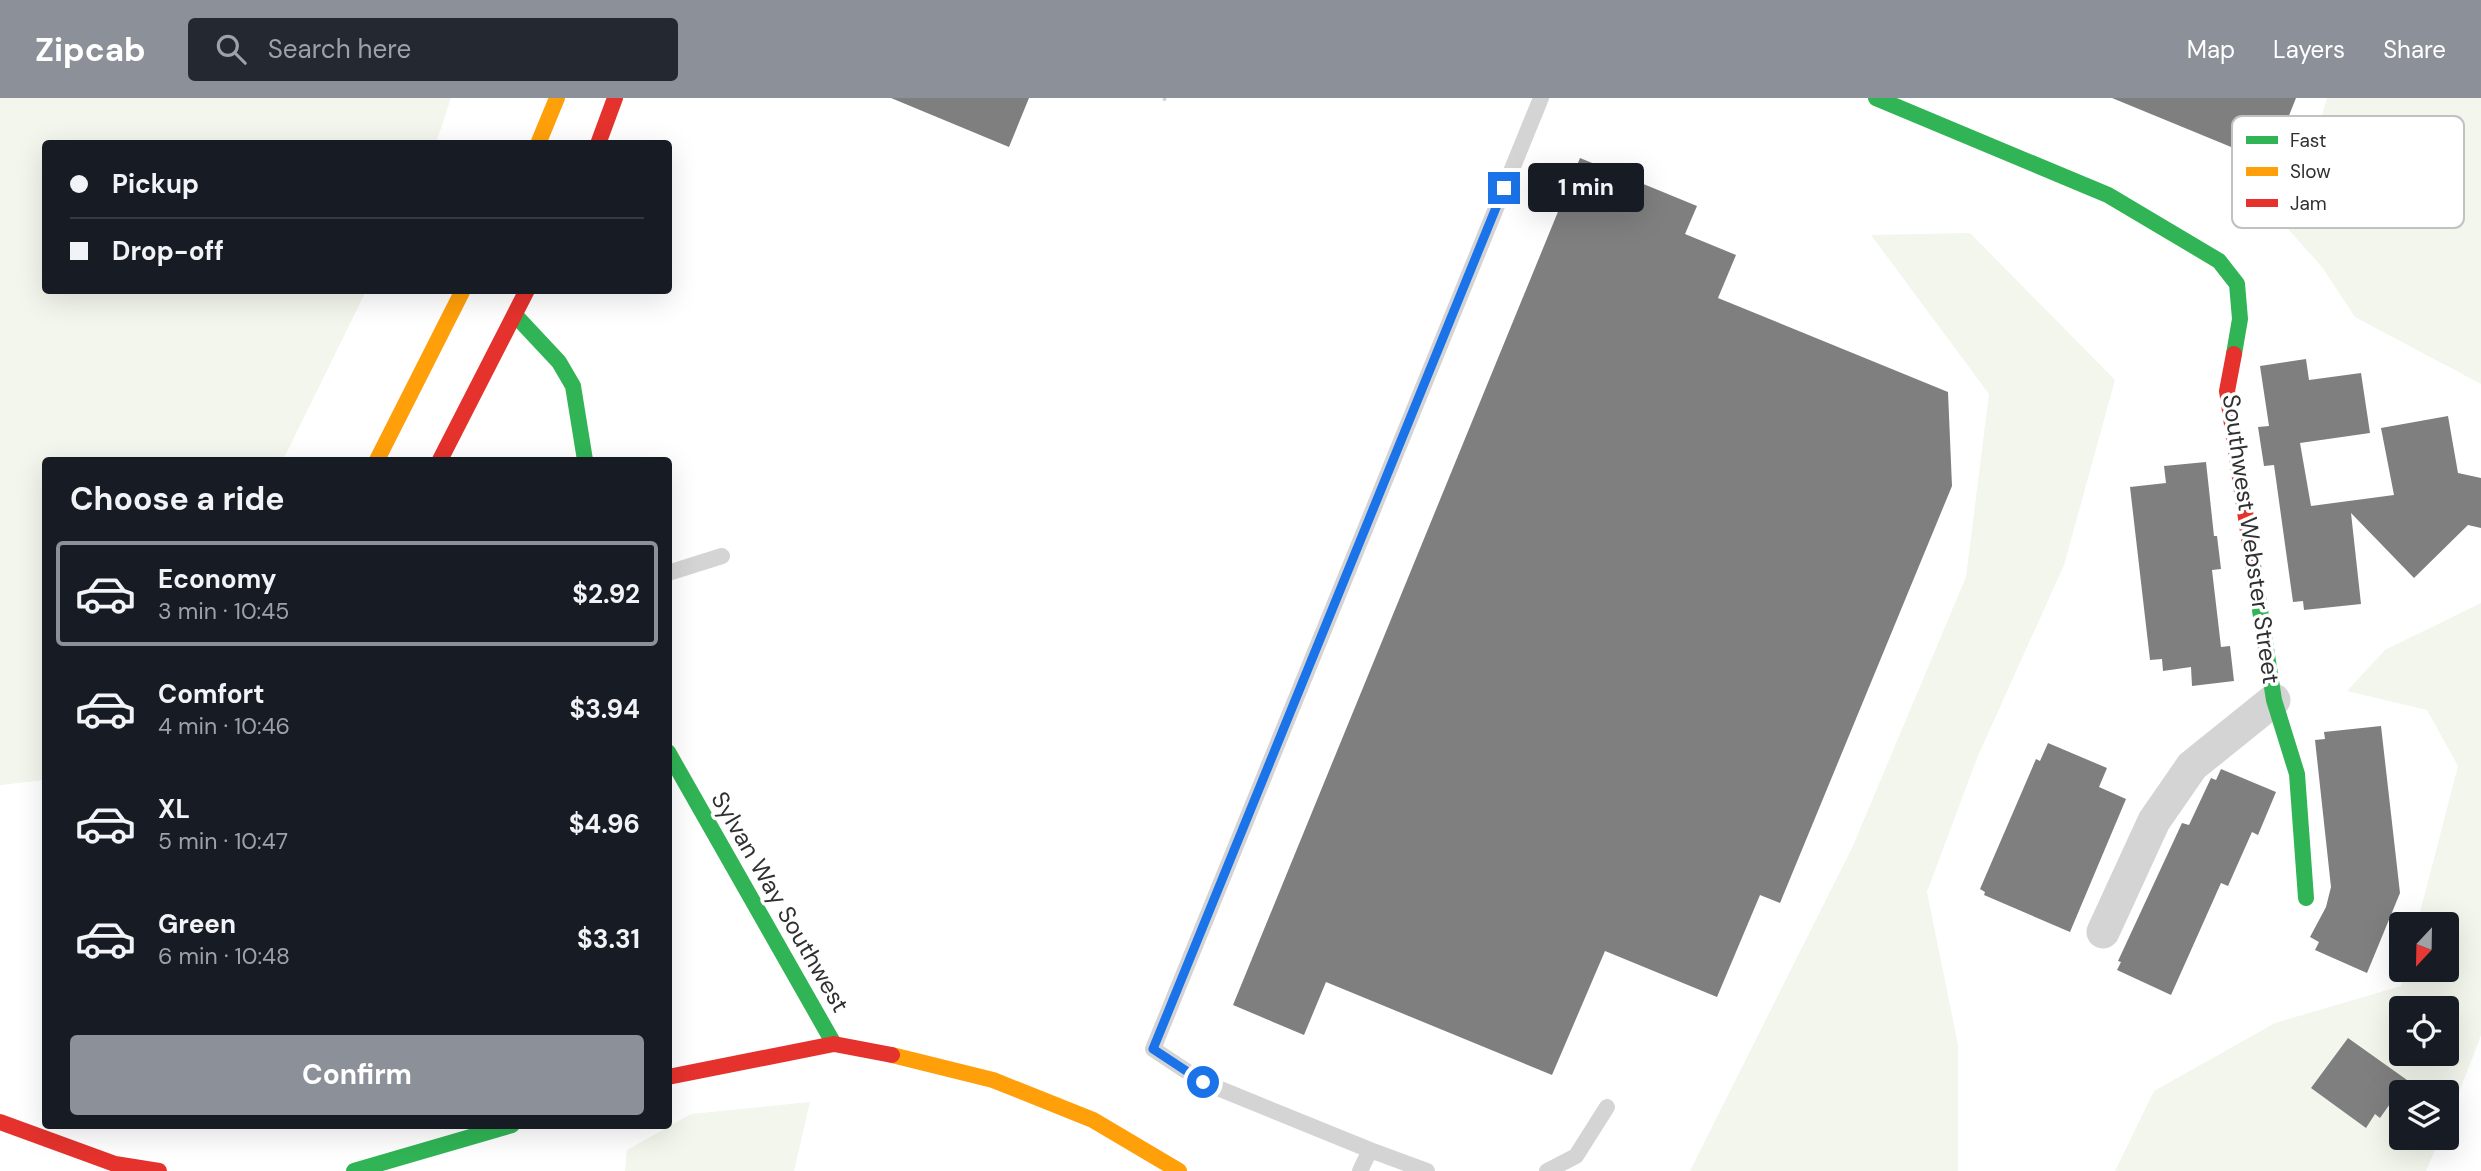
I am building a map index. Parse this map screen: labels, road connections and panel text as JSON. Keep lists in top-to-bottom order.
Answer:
{
  "streets": {
    "street": ["Southwest Webster Street", "Sylvan Way Southwest"]
  },
  "legend": ["Fast", "Slow", "Jam"],
  "north": "bottom",
  "page": {
    "header": "Zipcab",
    "search": "Search here",
    "nav": ["Map", "Layers", "Share"],
    "banner": ["Pickup", "Drop-off"],
    "bubble": "1 min",
    "heading": "Choose a ride",
    "list": [
      {
        "name": "Economy",
        "note": "3 min · 10:45",
        "value": "$2.92"
      },
      {
        "name": "Comfort",
        "note": "4 min · 10:46",
        "value": "$3.94"
      },
      {
        "name": "XL",
        "note": "5 min · 10:47",
        "value": "$4.96"
      },
      {
        "name": "Green",
        "note": "6 min · 10:48",
        "value": "$3.31"
      }
    ],
    "buttons": "Confirm"
  }
}
